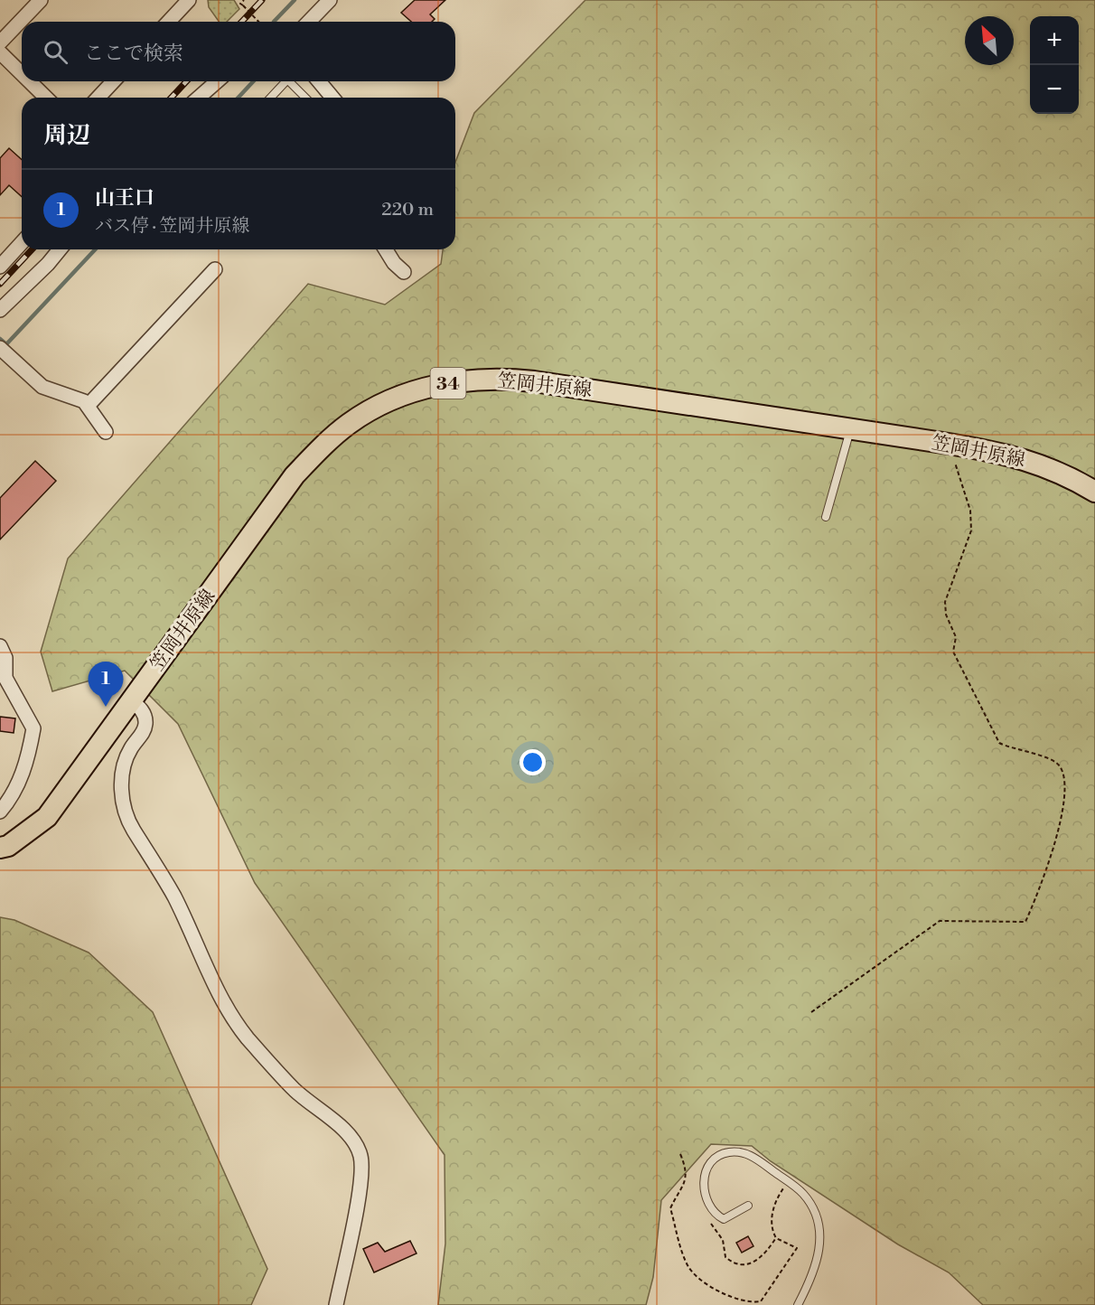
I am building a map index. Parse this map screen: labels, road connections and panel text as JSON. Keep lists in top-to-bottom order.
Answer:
{
  "streets": {
    "main road": ["34", "笠岡井原線"]
  },
  "north": "top left",
  "page": {
    "map_buttons": ["+", "−"],
    "search": "ここで検索",
    "heading": "周辺",
    "list": [
      {
        "mark": "1",
        "name": "山王口",
        "note": "バス停 · 笠岡井原線",
        "value": "220 m"
      }
    ],
    "pins": "1"
  }
}
